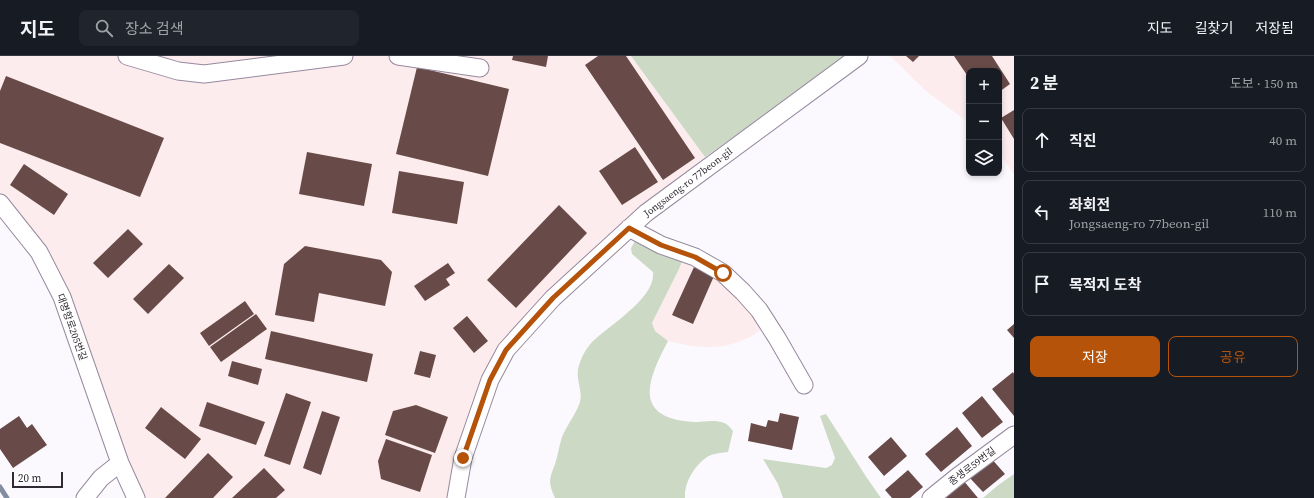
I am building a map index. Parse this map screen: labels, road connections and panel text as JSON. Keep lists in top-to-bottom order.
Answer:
{
  "streets": {
    "lane": ["Jongsaeng-ro 77beon-gil", "대명항로205번길", "종생로59번길"]
  },
  "scale_bar": "20 m",
  "page": {
    "header": "지도",
    "search": "장소 검색",
    "nav": ["지도", "길찾기", "저장됨"],
    "heading": ["2 분", "도보 · 150 m"],
    "map_buttons": ["+", "−"],
    "list": [
      ["직진", "40 m"],
      ["좌회전", "Jongsaeng-ro 77beon-gil", "110 m"],
      "목적지 도착"
    ],
    "buttons": ["저장", "공유"],
    "scale": "20 m"
  }
}
